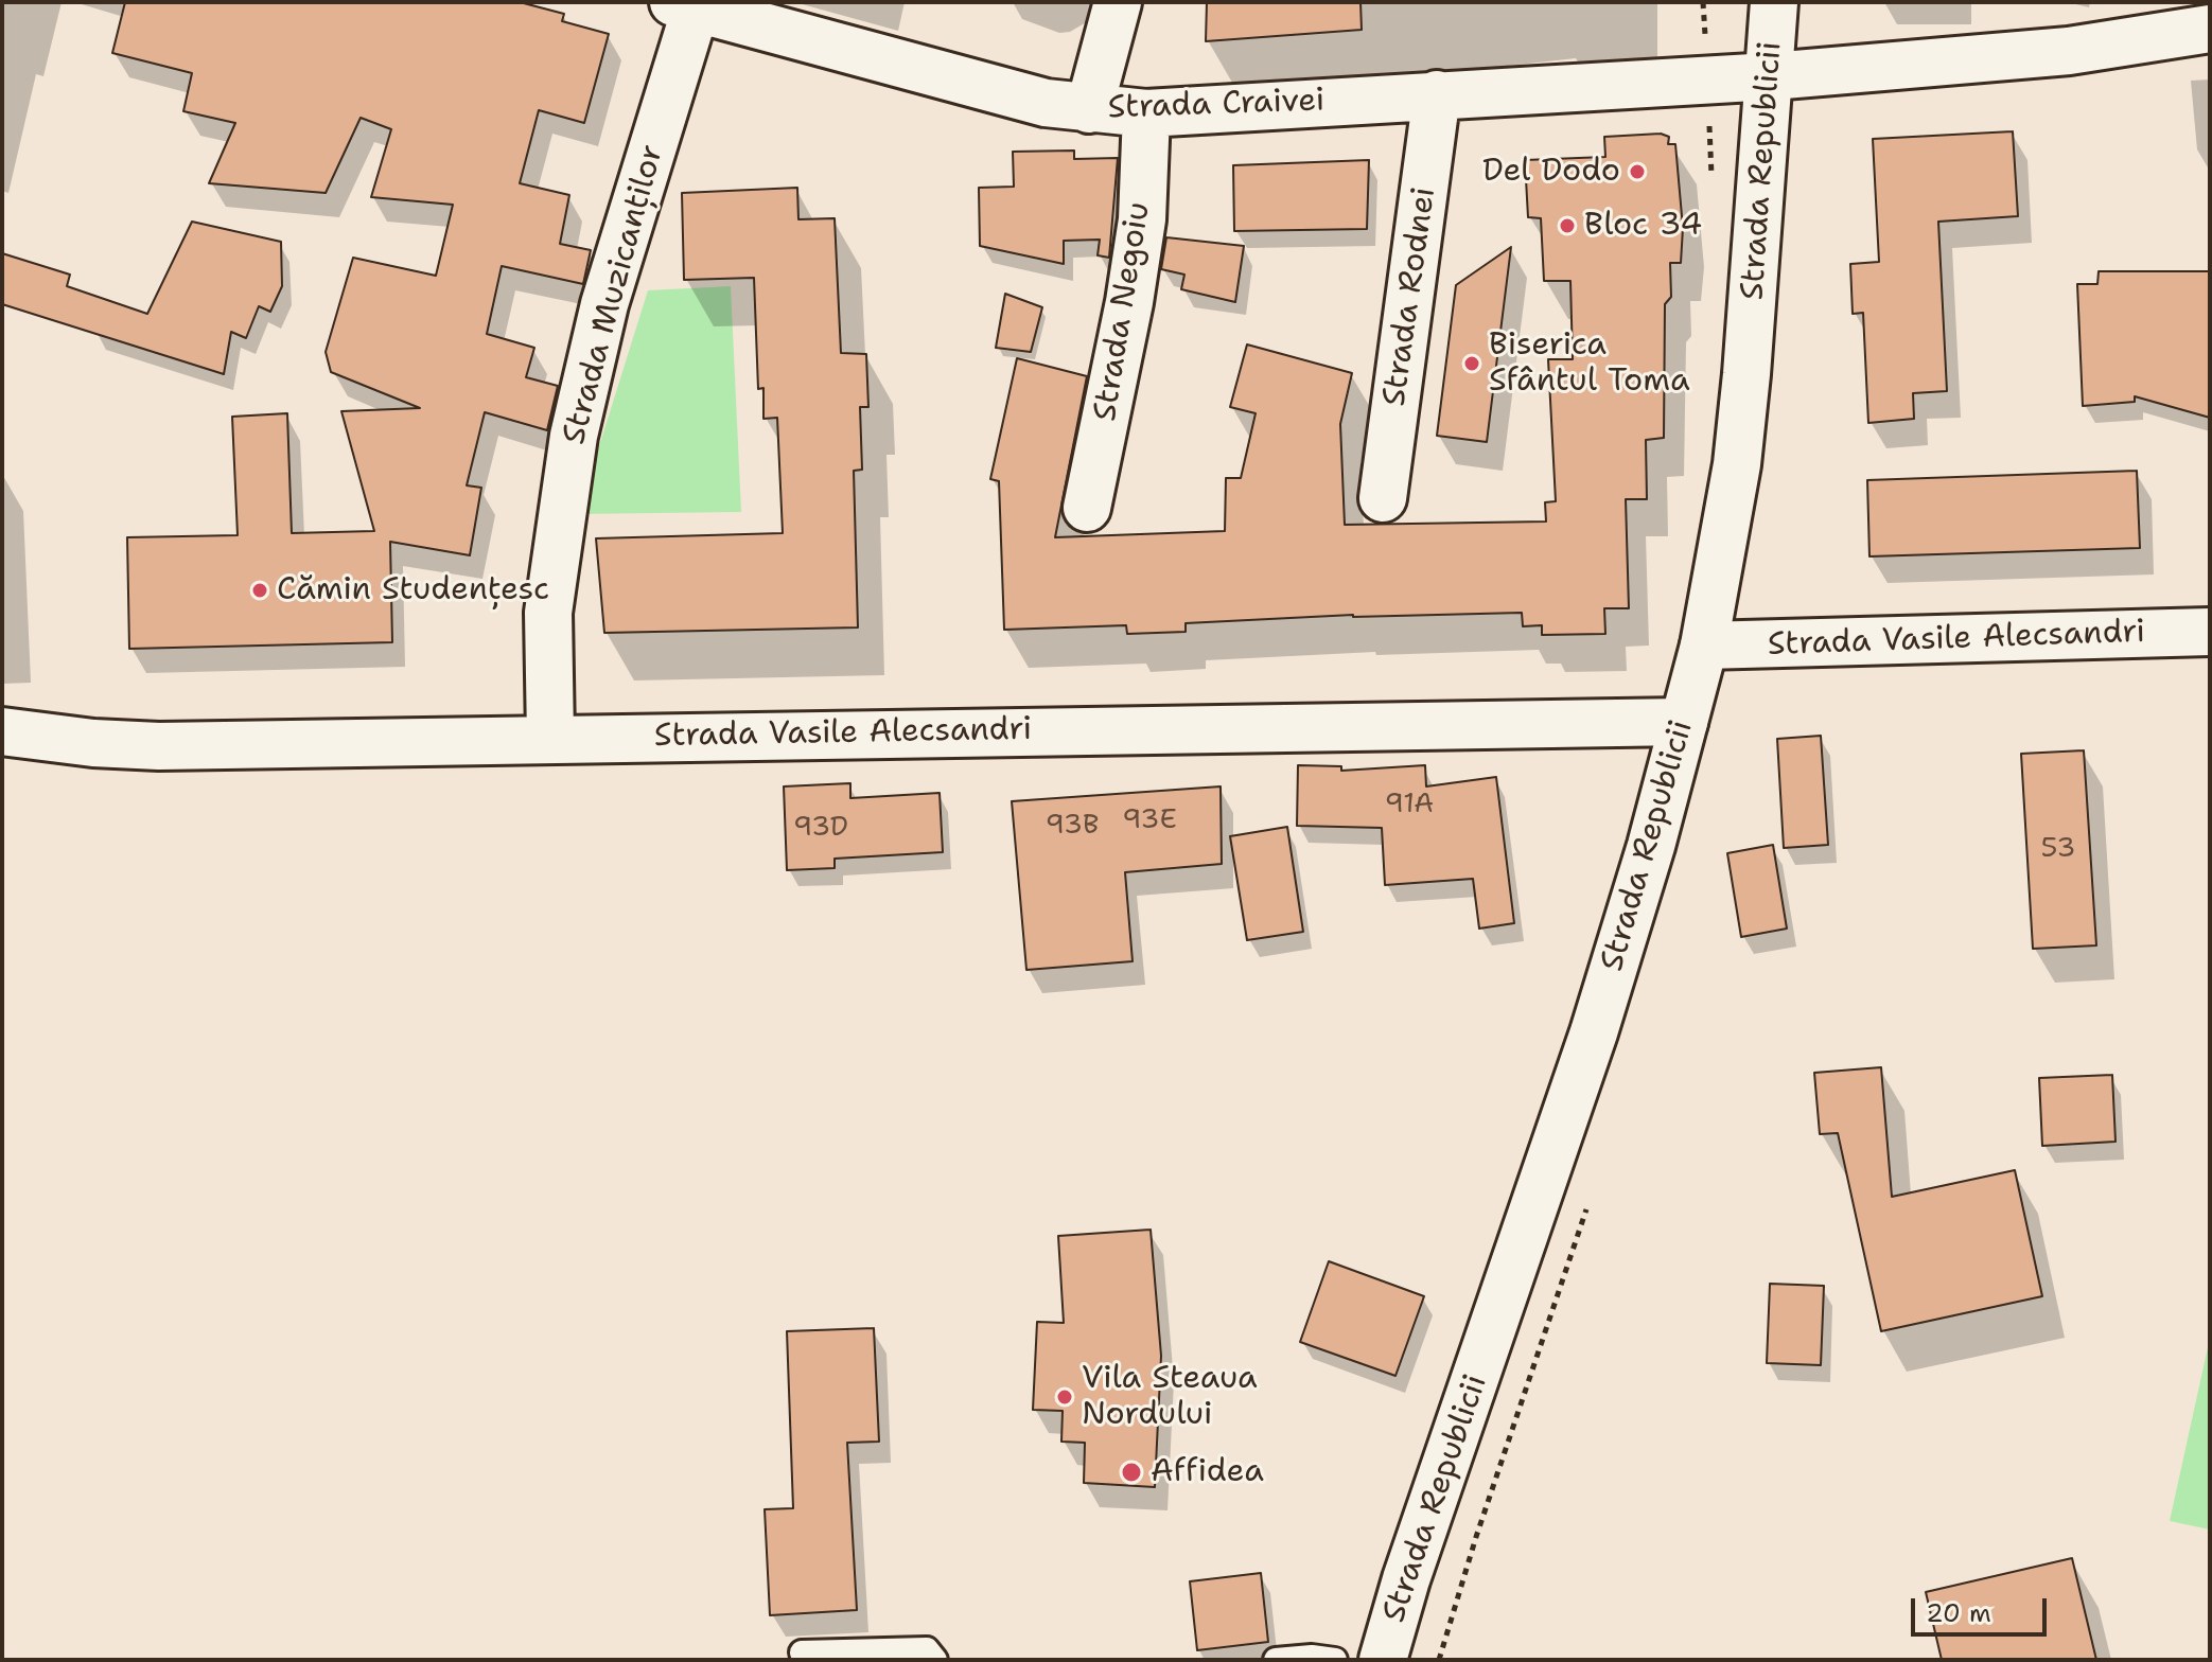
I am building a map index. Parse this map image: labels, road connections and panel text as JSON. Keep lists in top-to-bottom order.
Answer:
{
  "streets": {
    "street": [
      "Strada Craivei",
      "Strada Republicii",
      "Strada Muzicanților",
      "Strada Rodnei",
      "Strada Negoiu",
      "Strada Vasile Alecsandri"
    ]
  },
  "crossings": [
    ["Strada Craivei", "Strada Republicii"],
    ["Strada Craivei", "Strada Muzicanților"],
    ["Strada Craivei", "Strada Rodnei"],
    ["Strada Craivei", "Strada Negoiu"],
    ["Strada Republicii", "Strada Vasile Alecsandri"],
    ["Strada Muzicanților", "Strada Vasile Alecsandri"]
  ],
  "places": [
    "Del Dodo",
    "Bloc 34",
    "Biserica Sfântul Toma",
    "Cămin Studențesc",
    "Vila Steaua Nordului",
    "Affidea"
  ],
  "house_numbers": [
    "91A",
    "93E",
    "93B",
    "93D",
    "53"
  ],
  "scale_bar": "20 m"
}
